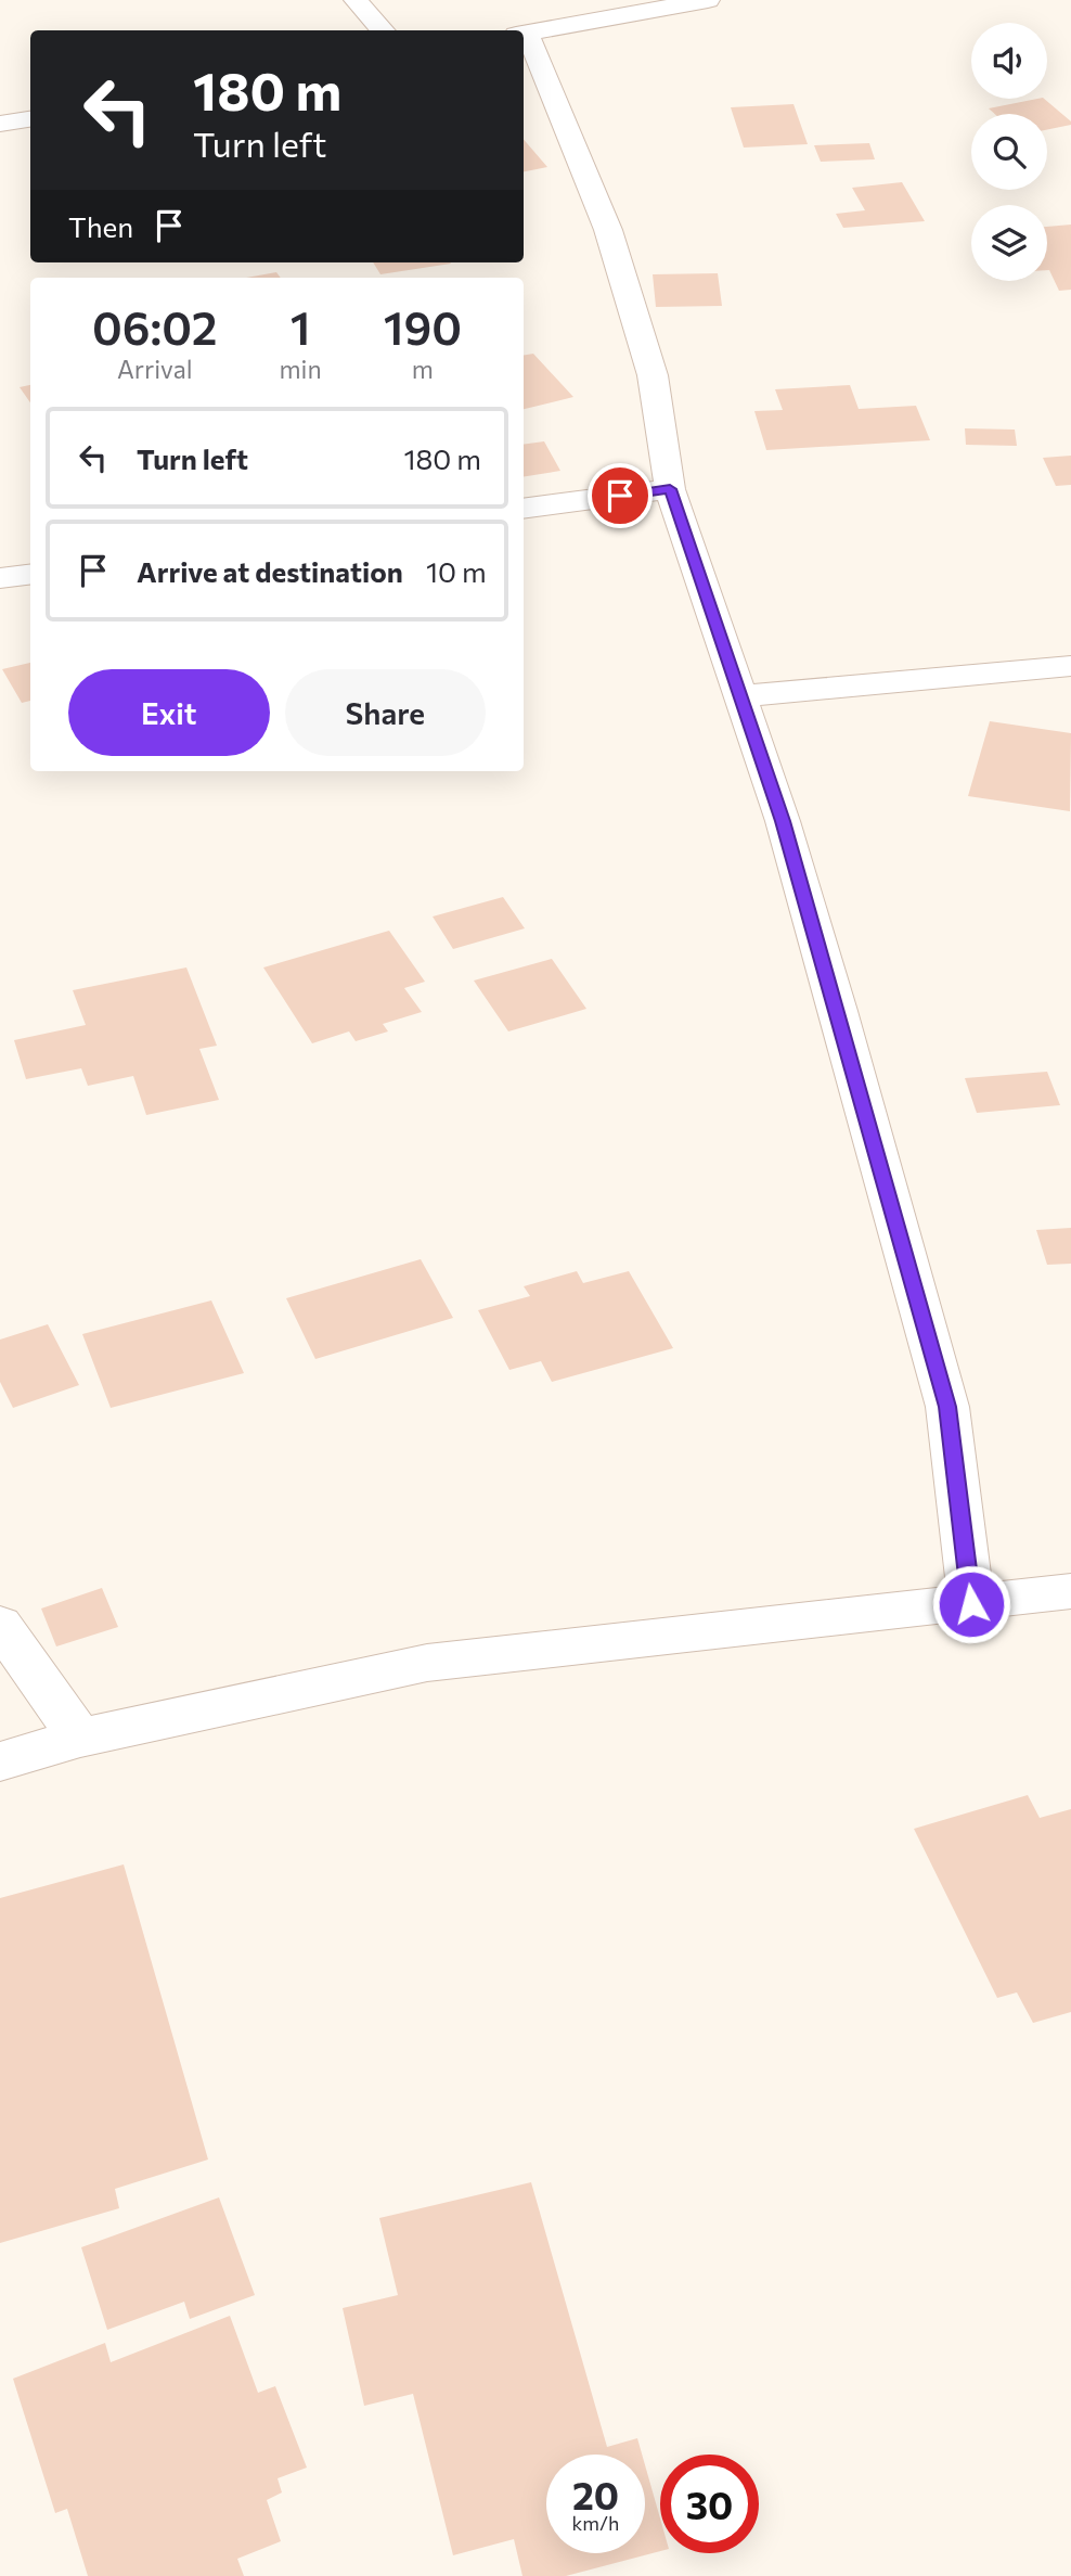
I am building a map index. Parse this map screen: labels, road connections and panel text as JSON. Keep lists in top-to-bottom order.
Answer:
{
  "page": {
    "turn": ["180 m", "Turn left"],
    "then": "Then",
    "eta": [
      "06:02",
      "Arrival",
      "1",
      "min",
      "190",
      "m"
    ],
    "list": [
      {
        "name": "Turn left",
        "value": "180 m"
      },
      {
        "name": "Arrive at destination",
        "value": "10 m"
      }
    ],
    "buttons": ["Exit", "Share"],
    "speed": "20 km/h",
    "limit": "30"
  }
}
